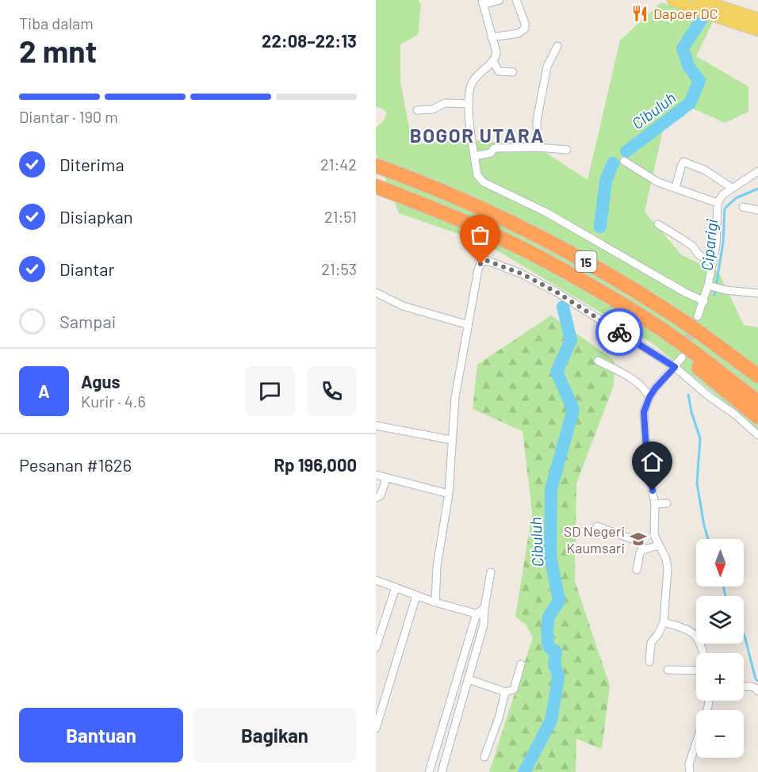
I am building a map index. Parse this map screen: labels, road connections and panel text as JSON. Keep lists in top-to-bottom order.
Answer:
{
  "streets": {
    "highway": ["15"]
  },
  "districts": ["BOGOR UTARA"],
  "water": ["Cibuluh", "Ciparigi"],
  "places": {
    "restaurant": ["Dapoer DC"],
    "school or university": ["SD Negeri Kaumsari"]
  },
  "north": "bottom",
  "page": {
    "heading": ["2 mnt", "Tiba dalam", "22:08–22:13"],
    "panel": [
      "Agus",
      "Kurir · 4.6",
      "Pesanan #1626",
      "Rp 196,000"
    ],
    "bar": "Diantar · 190 m",
    "list": [
      ["Diterima", "21:42"],
      ["Disiapkan", "21:51"],
      ["Diantar", "21:53"],
      "Sampai"
    ],
    "round": "A",
    "map_buttons": ["+", "−"],
    "buttons": ["Bantuan", "Bagikan"]
  }
}
